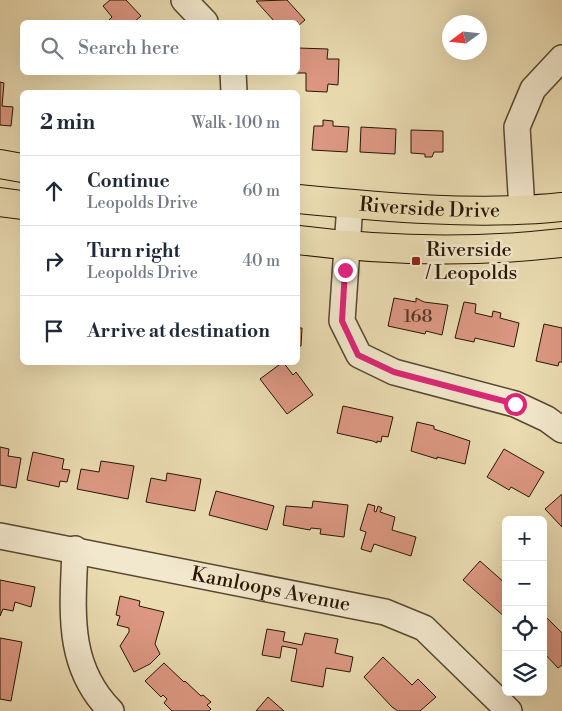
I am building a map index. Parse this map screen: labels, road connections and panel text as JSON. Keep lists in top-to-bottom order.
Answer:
{
  "streets": {
    "main road": ["Riverside Drive"],
    "street": ["Kamloops Avenue"]
  },
  "places": {
    "transit": ["Riverside / Leopolds"]
  },
  "house_numbers": ["168"],
  "north": "left",
  "page": {
    "search": "Search here",
    "heading": ["2 min", "Walk · 100 m"],
    "list": [
      ["Continue", "Leopolds Drive", "60 m"],
      ["Turn right", "Leopolds Drive", "40 m"],
      "Arrive at destination"
    ],
    "map_buttons": ["+", "−"]
  }
}
